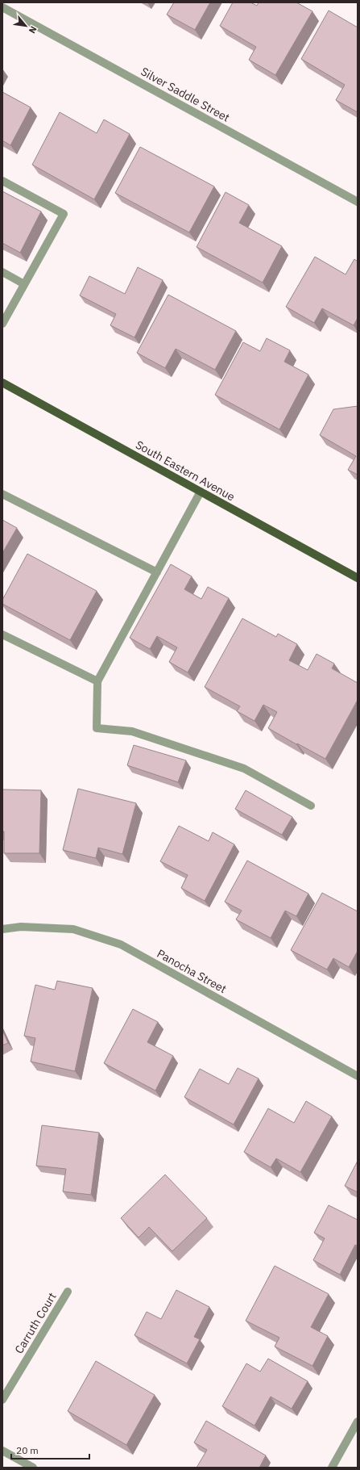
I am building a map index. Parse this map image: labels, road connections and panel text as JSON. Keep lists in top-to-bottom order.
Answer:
{
  "streets": {
    "main road": ["South Eastern Avenue"],
    "street": ["Silver Saddle Street", "Panocha Street", "Carruth Court"]
  },
  "scale_bar": "20 m",
  "north": "bottom right"
}
